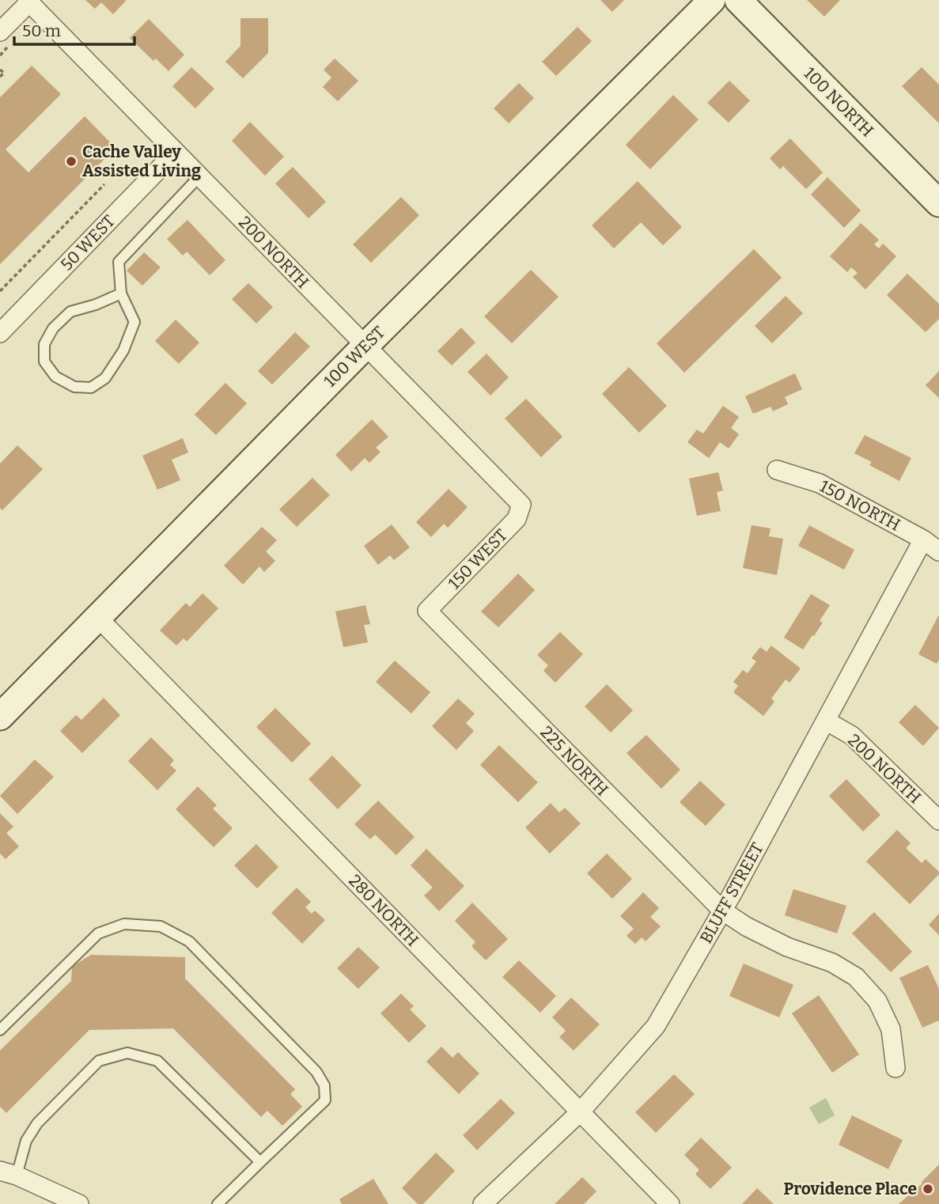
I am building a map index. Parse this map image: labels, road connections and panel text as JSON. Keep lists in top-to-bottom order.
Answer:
{
  "streets": {
    "street": [
      "100 NORTH",
      "50 WEST",
      "200 NORTH",
      "100 WEST",
      "150 NORTH",
      "150 WEST",
      "225 NORTH",
      "BLUFF STREET",
      "280 NORTH"
    ]
  },
  "crossings": [
    ["50 WEST", "200 NORTH"],
    ["200 NORTH", "100 WEST"],
    ["200 NORTH", "150 WEST"],
    ["200 NORTH", "BLUFF STREET"],
    ["100 WEST", "280 NORTH"],
    ["150 NORTH", "BLUFF STREET"],
    ["150 WEST", "225 NORTH"],
    ["225 NORTH", "BLUFF STREET"],
    ["BLUFF STREET", "280 NORTH"]
  ],
  "places": ["Cache Valley Assisted Living", "Providence Place"],
  "scale_bar": "50 m"
}
